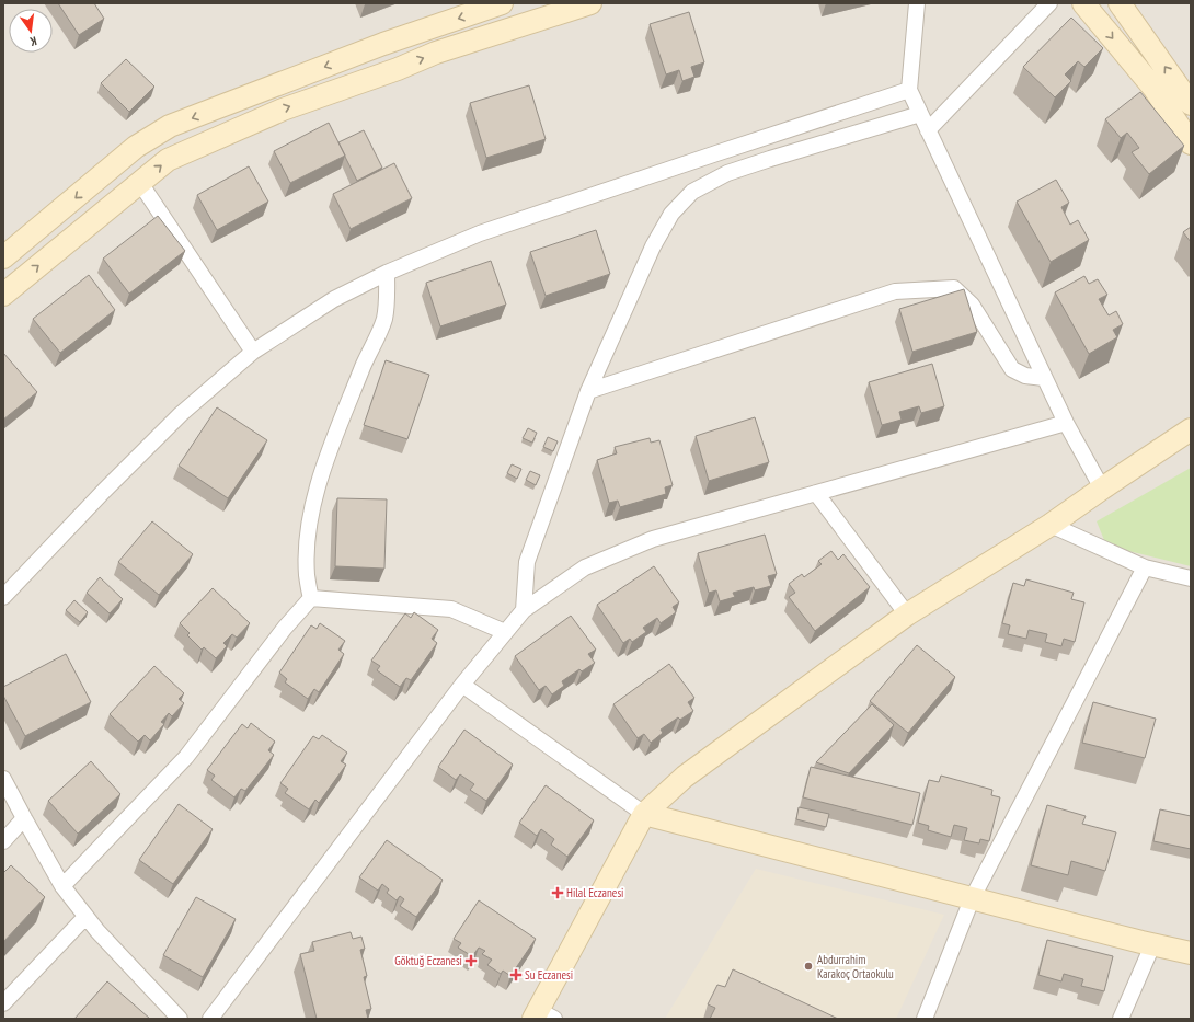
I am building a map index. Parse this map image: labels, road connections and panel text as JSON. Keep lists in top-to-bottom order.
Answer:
{
  "places": {
    "health": ["Hilal Eczanesi", "Göktuğ Eczanesi", "Su Eczanesi"],
    "other": ["Abdurrahim Karakoç Ortaokulu"]
  },
  "north": "bottom"
}
